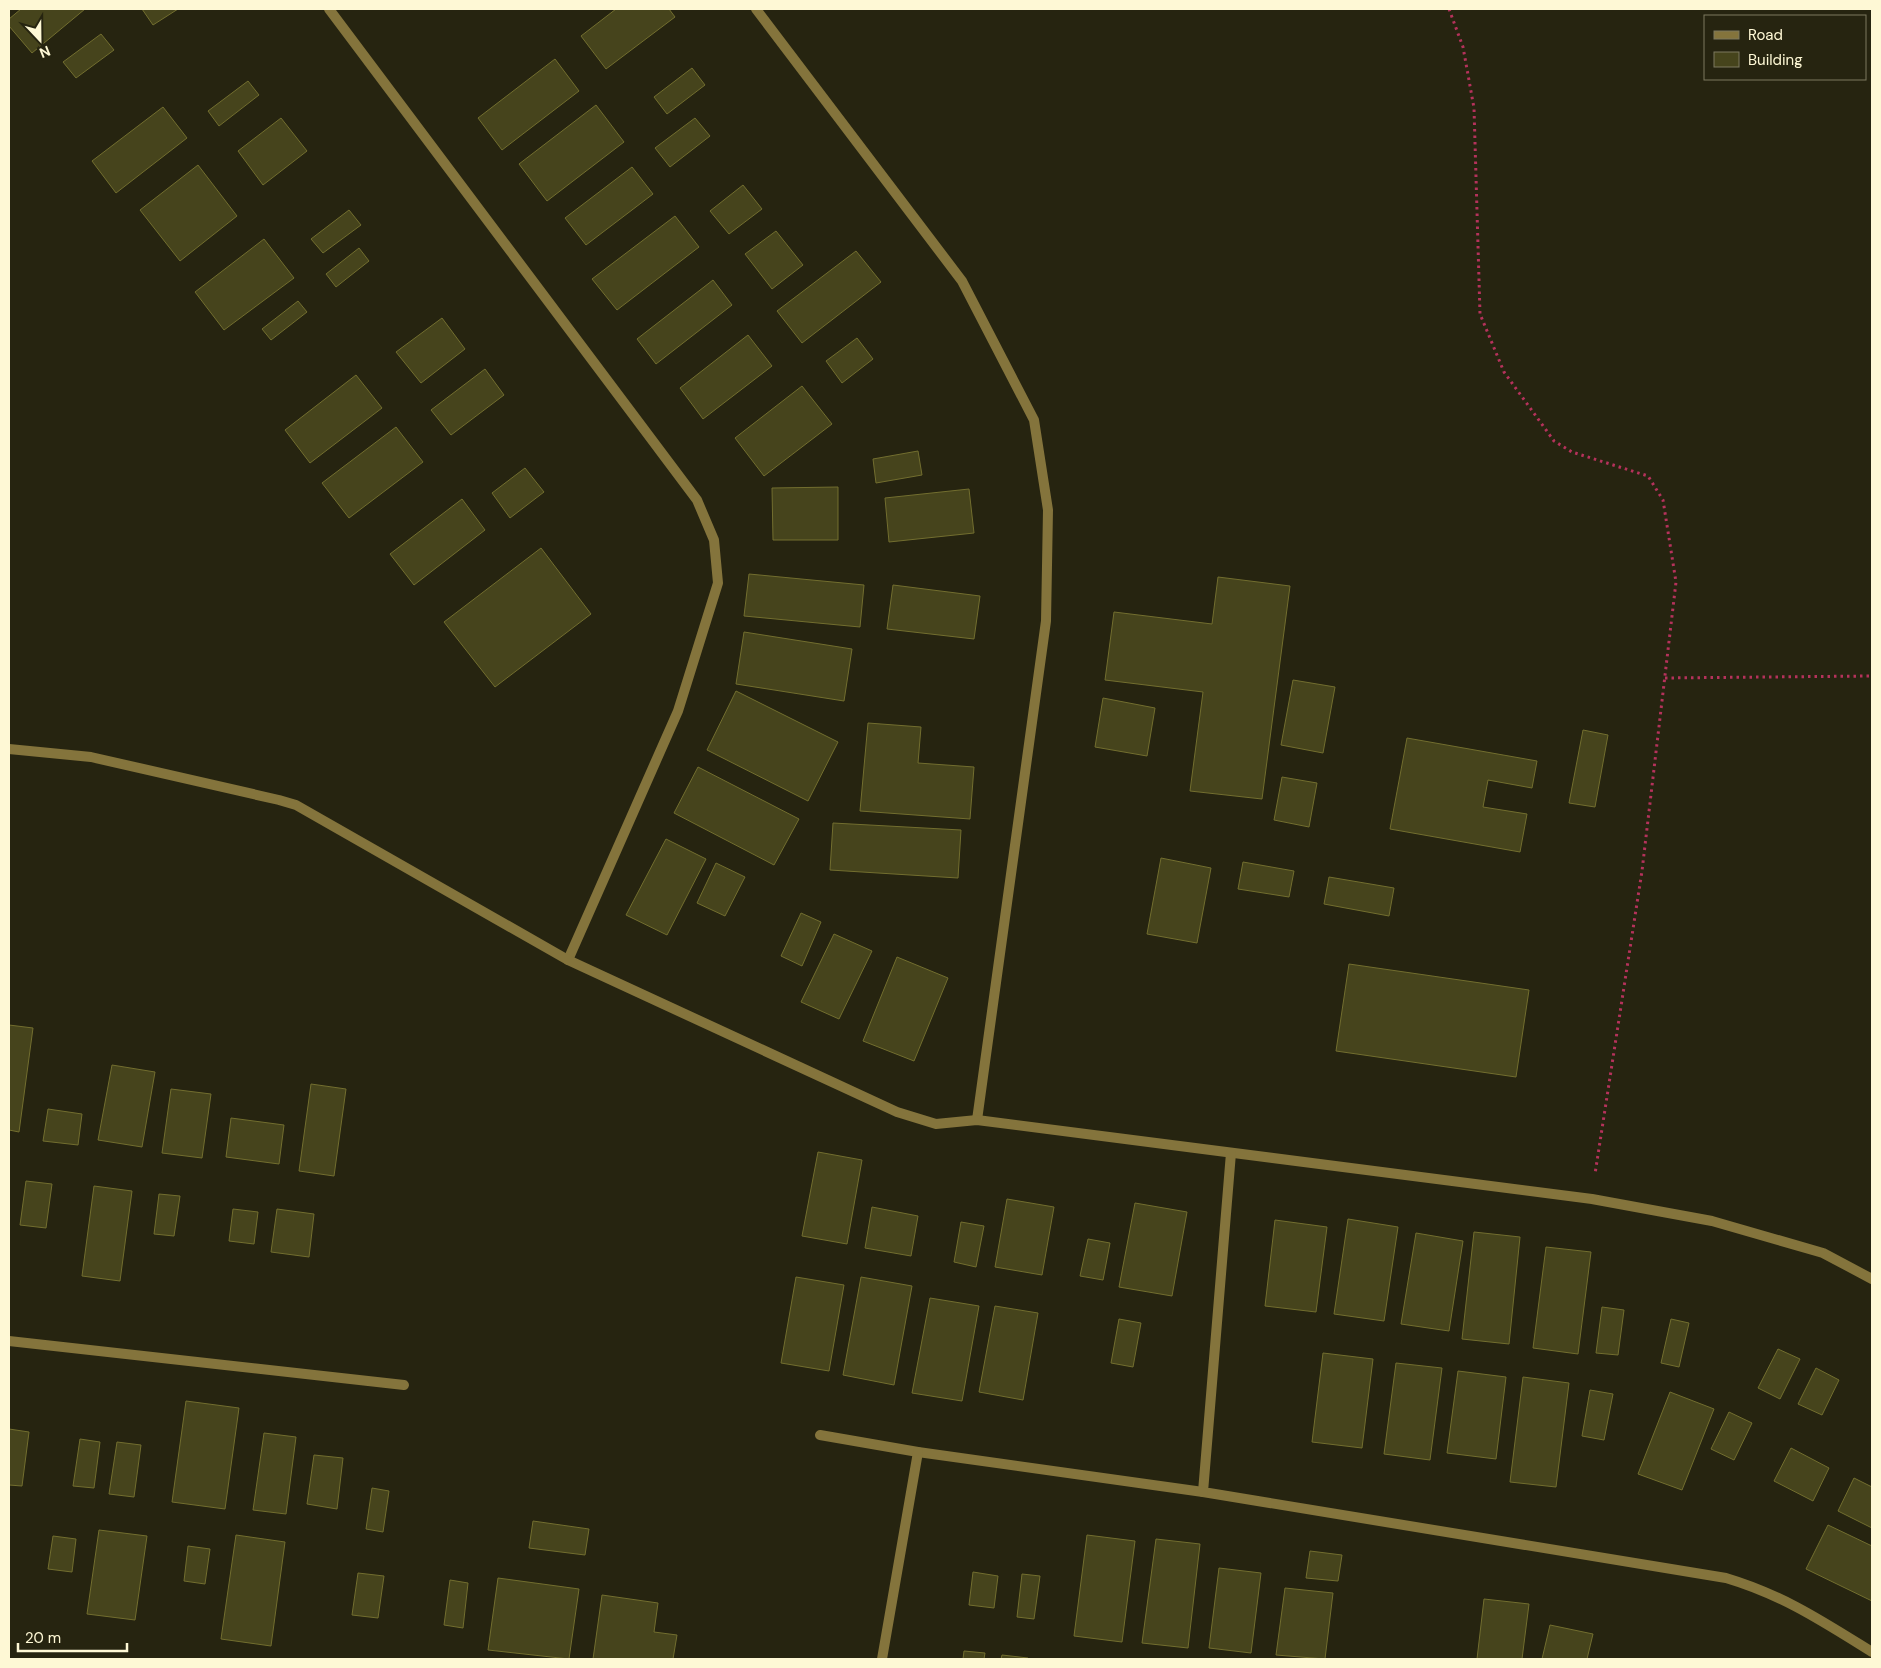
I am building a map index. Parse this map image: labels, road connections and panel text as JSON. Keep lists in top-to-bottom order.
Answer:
{
  "legend": ["Road", "Building"],
  "scale_bar": "20 m",
  "north": "bottom"
}
